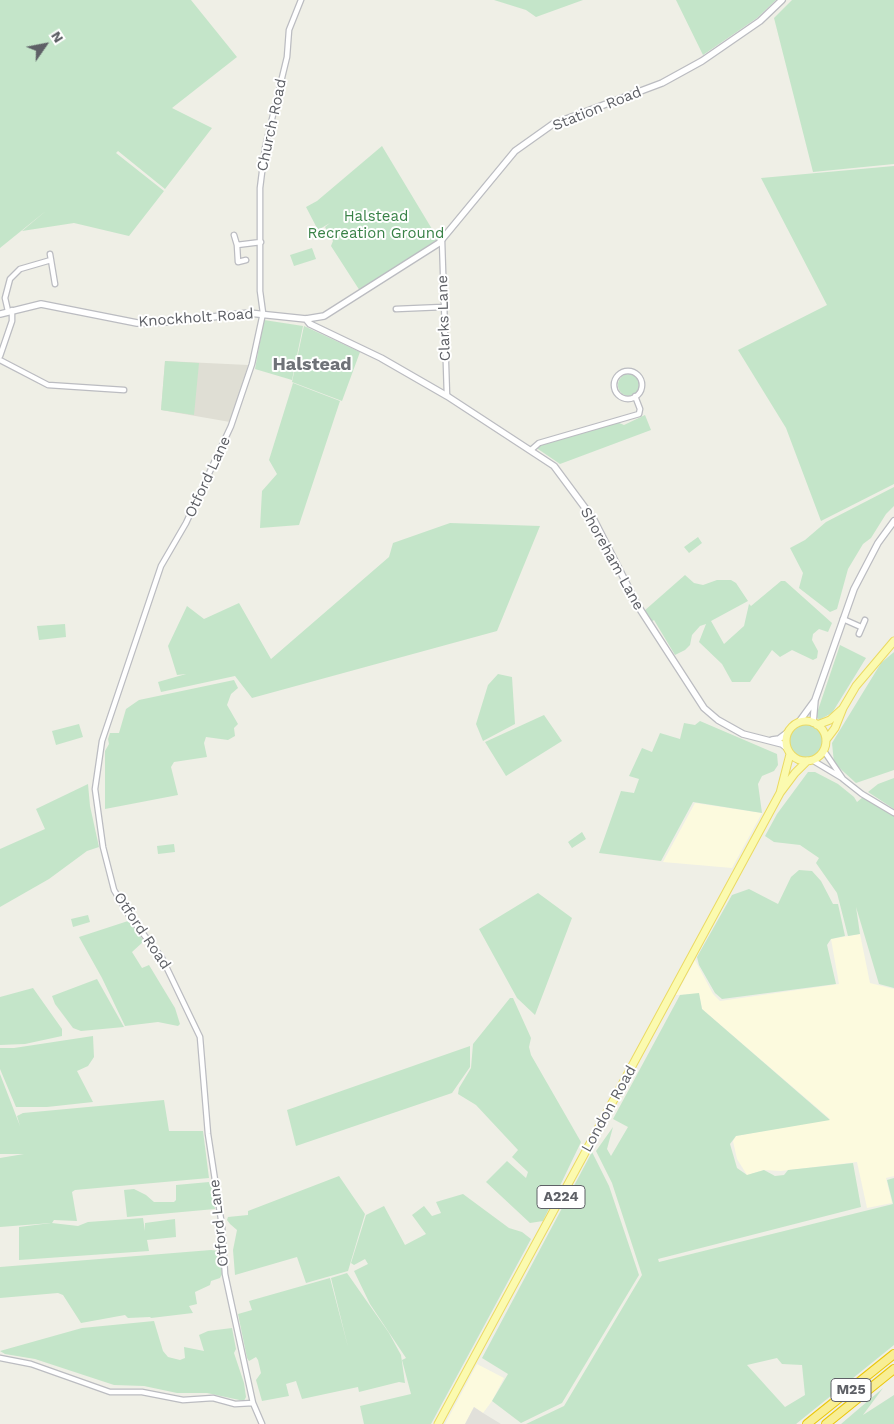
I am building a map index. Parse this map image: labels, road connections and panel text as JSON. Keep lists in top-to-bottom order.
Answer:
{
  "streets": {
    "highway": ["M25"],
    "main road": ["London Road", "A224"],
    "street": [
      "Station Road",
      "Church Road",
      "Knockholt Road",
      "Clarks Lane",
      "Otford Lane",
      "Shoreham Lane",
      "Otford Road"
    ]
  },
  "crossings": [
    ["Station Road", "Knockholt Road"],
    ["Station Road", "Clarks Lane"],
    ["Station Road", "Shoreham Lane"],
    ["Church Road", "Knockholt Road"],
    ["Church Road", "Otford Lane"],
    ["Knockholt Road", "Otford Lane"],
    ["Knockholt Road", "Shoreham Lane"],
    ["Clarks Lane", "Shoreham Lane"],
    ["Otford Lane", "Otford Road"],
    ["Shoreham Lane", "London Road"]
  ],
  "districts": ["Halstead"],
  "parks": ["Halstead Recreation Ground"],
  "north": "top right"
}
